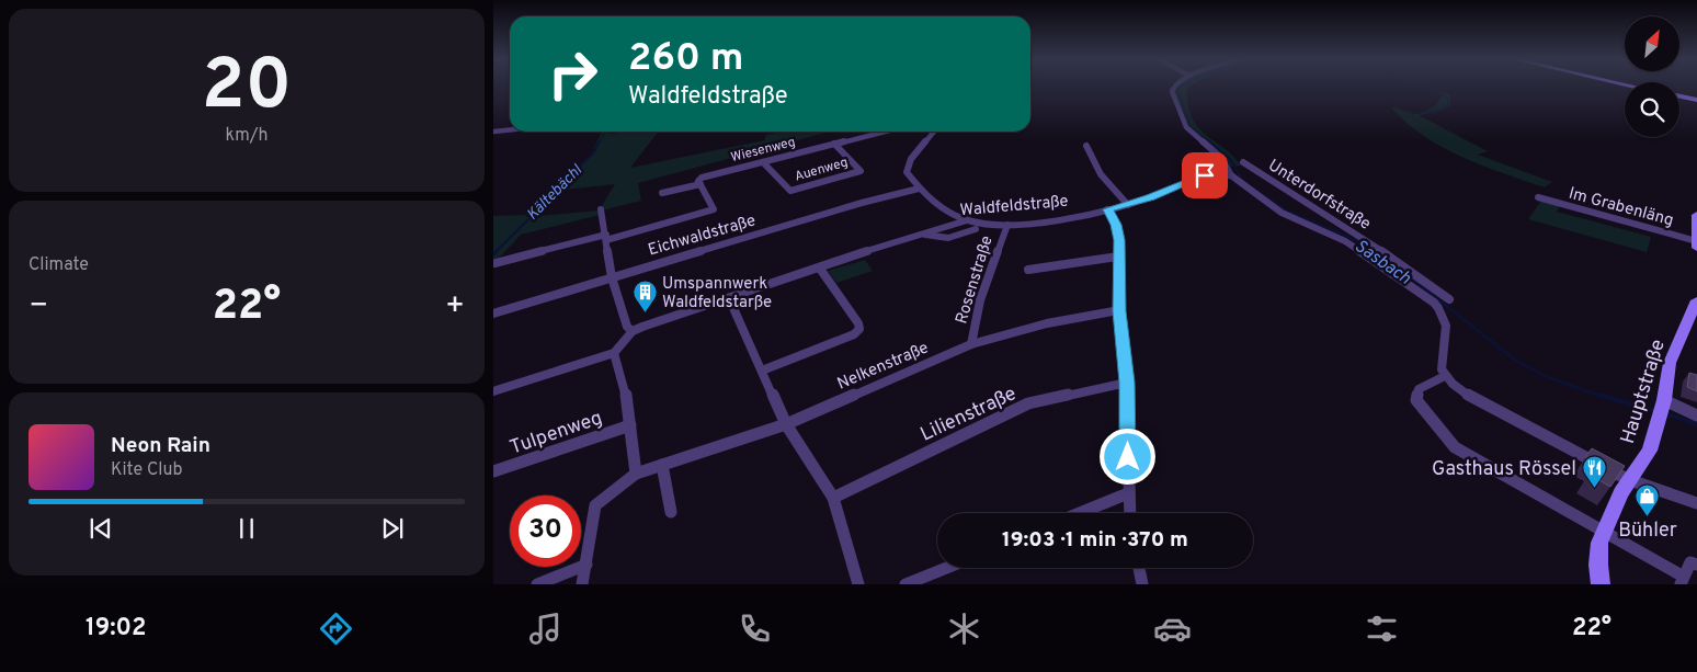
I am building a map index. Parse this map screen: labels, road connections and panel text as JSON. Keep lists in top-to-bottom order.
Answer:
{
  "streets": {
    "street": [
      "Wiesenweg",
      "Auenweg",
      "Unterdorfstraße",
      "Waldfeldstraße",
      "Im Grabenläng",
      "Eichwaldstraße",
      "Rosenstraße",
      "Nelkenstraße",
      "Hauptstraße",
      "Lilienstraße",
      "Tulpenweg"
    ]
  },
  "crossings": [
    ["Wiesenweg", "Auenweg"],
    ["Waldfeldstraße", "Rosenstraße"],
    ["Rosenstraße", "Nelkenstraße"]
  ],
  "water": ["Kältebächl", "Sasbach"],
  "places": {
    "building": ["Umspannwerk Waldfeldstarße"],
    "restaurant": ["Gasthaus Rössel"],
    "shop": ["Bühler"]
  },
  "north": "top right",
  "page": {
    "tile": [
      ["20", "km/h"],
      "Climate"
    ],
    "turn": ["260 m", "Waldfeldstraße"],
    "heat": ["−", "22°", "+"],
    "song": ["Neon Rain", "Kite Club"],
    "limit": "30",
    "trip": "19:03 · 1 min · 370 m",
    "tabs": ["19:02", "22°"]
  }
}
